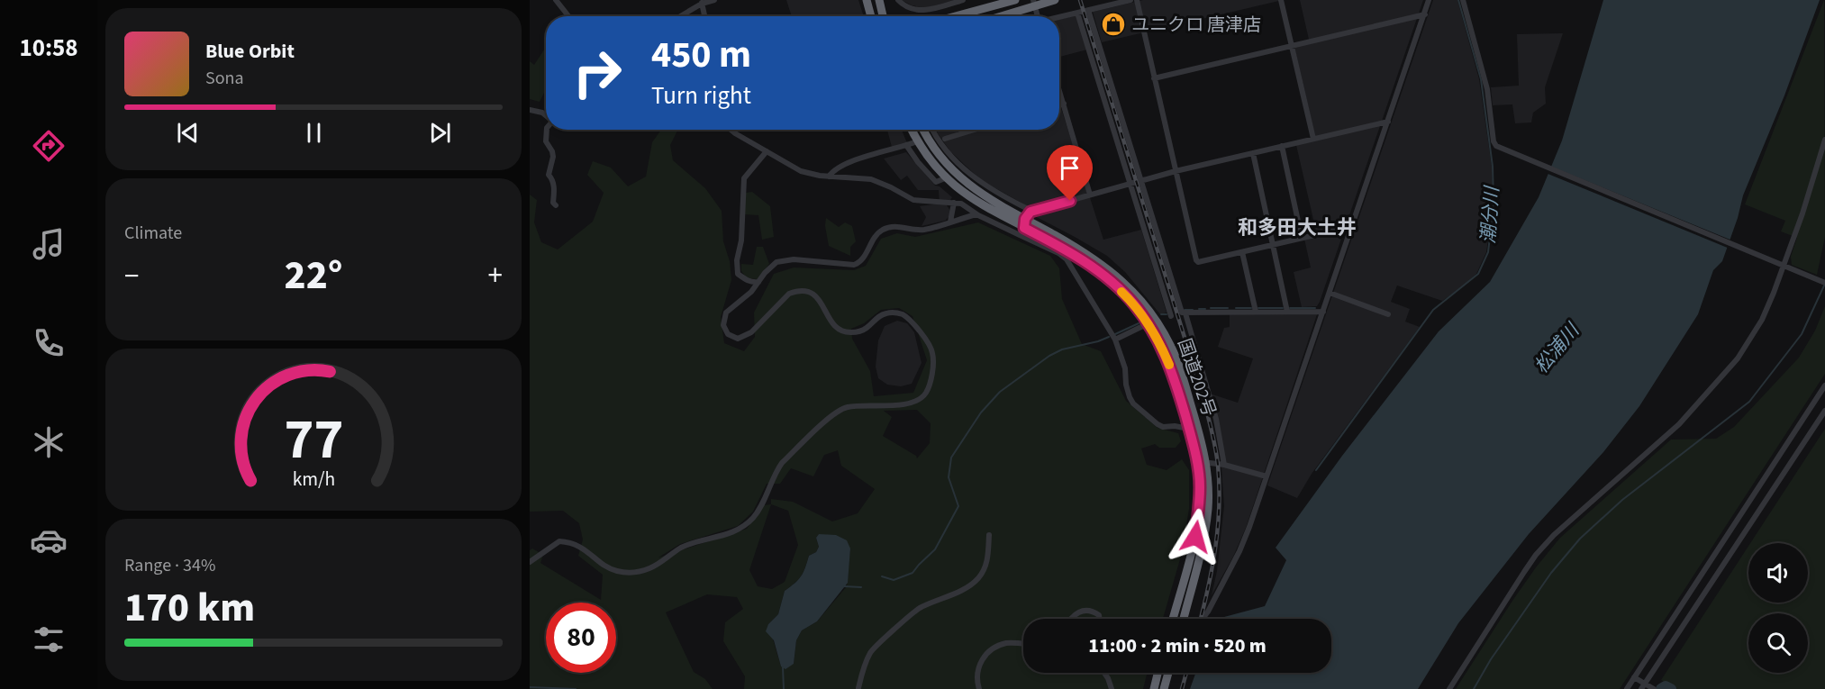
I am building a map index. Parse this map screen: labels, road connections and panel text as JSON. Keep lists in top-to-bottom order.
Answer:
{
  "streets": {
    "highway": ["国道202号"]
  },
  "districts": ["和多田大土井"],
  "water": ["潮分川", "松浦川"],
  "places": {
    "shop": ["ユニクロ 唐津店"]
  },
  "page": {
    "tabs": "10:58",
    "turn": ["450 m", "Turn right"],
    "song": ["Blue Orbit", "Sona"],
    "tile": [
      "Climate",
      ["Range · 34%", "170 km"]
    ],
    "heat": ["−", "22°", "+"],
    "limit": "80",
    "trip": "11:00 · 2 min · 520 m",
    "gauge": ["77", "km/h"]
  }
}
